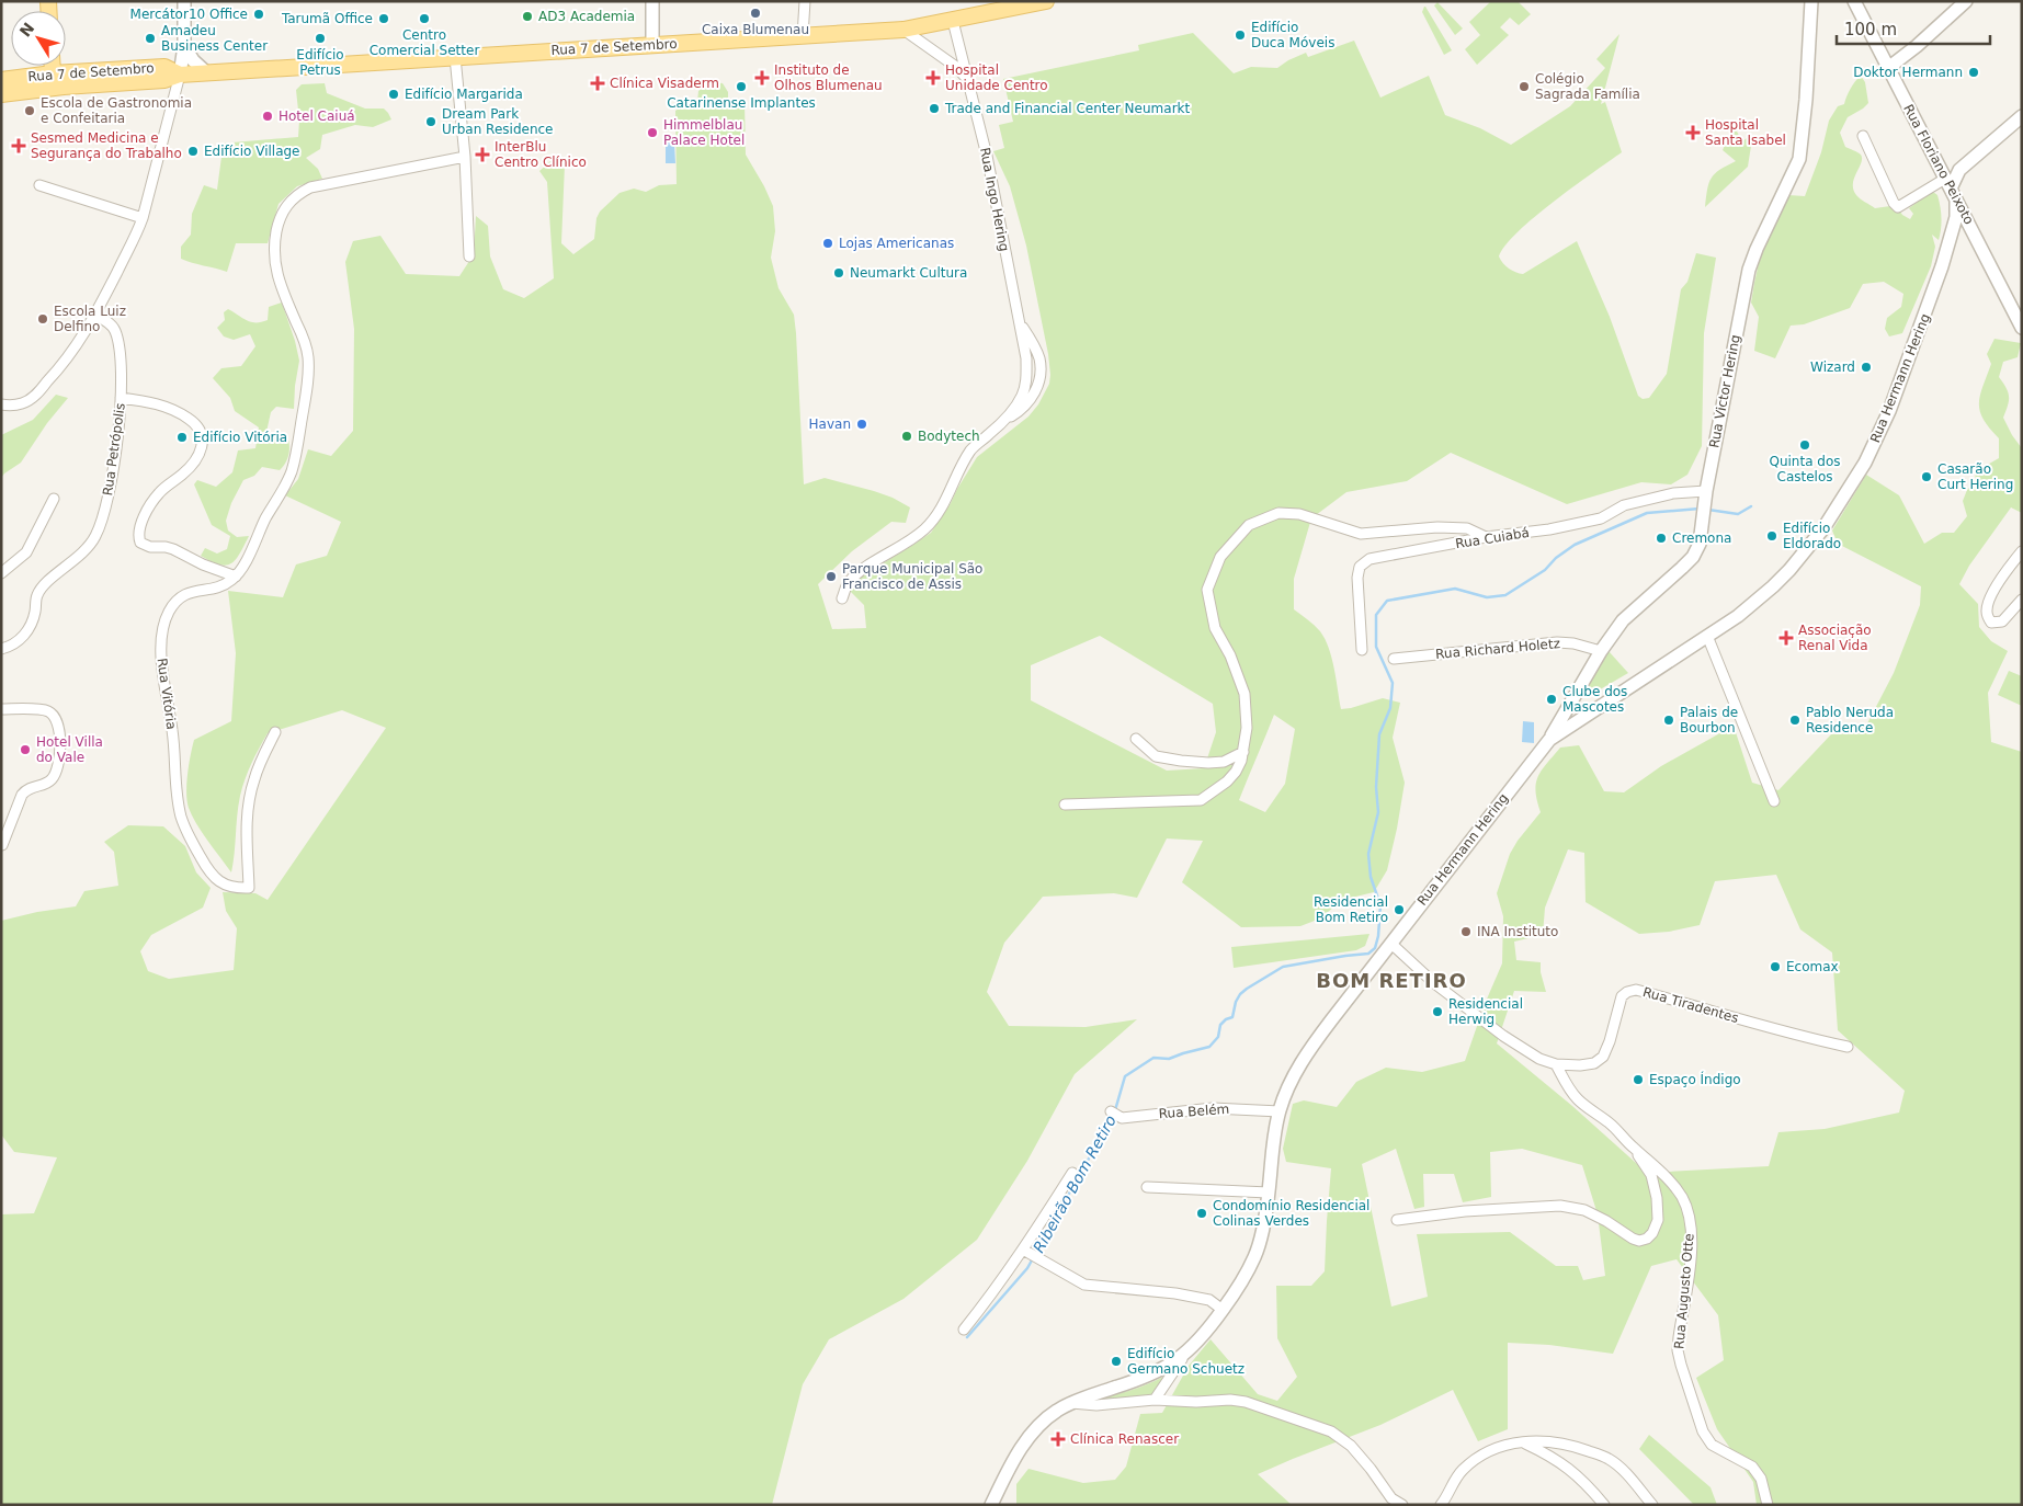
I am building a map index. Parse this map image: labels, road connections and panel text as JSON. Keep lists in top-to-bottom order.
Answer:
{
  "streets": {
    "main road": ["Rua 7 de Setembro"],
    "street": [
      "Rua Floriano Peixoto",
      "Rua Ingo Hering",
      "Rua Hermann Hering",
      "Rua Victor Hering",
      "Rua Petrópolis",
      "Rua Cuiabá",
      "Rua Richard Holetz",
      "Rua Vitória",
      "Rua Tiradentes",
      "Rua Belém",
      "Rua Augusto Otte"
    ]
  },
  "crossings": [
    ["Rua 7 de Setembro", "Rua Ingo Hering"],
    ["Rua Floriano Peixoto", "Rua Hermann Hering"],
    ["Rua Hermann Hering", "Rua Victor Hering"],
    ["Rua Hermann Hering", "Rua Tiradentes"],
    ["Rua Hermann Hering", "Rua Belém"],
    ["Rua Victor Hering", "Rua Cuiabá"],
    ["Rua Victor Hering", "Rua Richard Holetz"],
    ["Rua Tiradentes", "Rua Augusto Otte"]
  ],
  "districts": ["BOM RETIRO"],
  "water": ["Ribeirão Bom Retiro"],
  "places": {
    "other": [
      "Caixa Blumenau",
      "Mercátor10 Office",
      "AD3 Academia",
      "Tarumã Office",
      "Centro Comercial Setter",
      "Edifício Duca Móveis",
      "Amadeu Business Center",
      "Edifício Petrus",
      "Doktor Hermann",
      "Catarinense Implantes",
      "Colégio Sagrada Família",
      "Edifício Margarida",
      "Trade and Financial Center Neumarkt",
      "Escola de Gastronomia e Confeitaria",
      "Hotel Caiuá",
      "Dream Park Urban Residence",
      "Himmelblau Palace Hotel",
      "Edifício Village",
      "Lojas Americanas",
      "Neumarkt Cultura",
      "Escola Luiz Delfino",
      "Wizard",
      "Havan",
      "Bodytech",
      "Edifício Vitória",
      "Quinta dos Castelos",
      "Casarão Curt Hering",
      "Edifício Eldorado",
      "Cremona",
      "Parque Municipal São Francisco de Assis",
      "Clube dos Mascotes",
      "Palais de Bourbon",
      "Pablo Neruda Residence",
      "Hotel Villa do Vale",
      "Residencial Bom Retiro",
      "INA Instituto",
      "Ecomax",
      "Residencial Herwig",
      "Espaço Índigo",
      "Condomínio Residencial Colinas Verdes",
      "Edifício Germano Schuetz"
    ],
    "health": [
      "Instituto de Olhos Blumenau",
      "Hospital Unidade Centro",
      "Clínica Visaderm",
      "Hospital Santa Isabel",
      "Sesmed Medicina e Segurança do Trabalho",
      "InterBlu Centro Clínico",
      "Associação Renal Vida",
      "Clínica Renascer"
    ]
  },
  "scale_bar": "100 m",
  "north": "top left"
}
